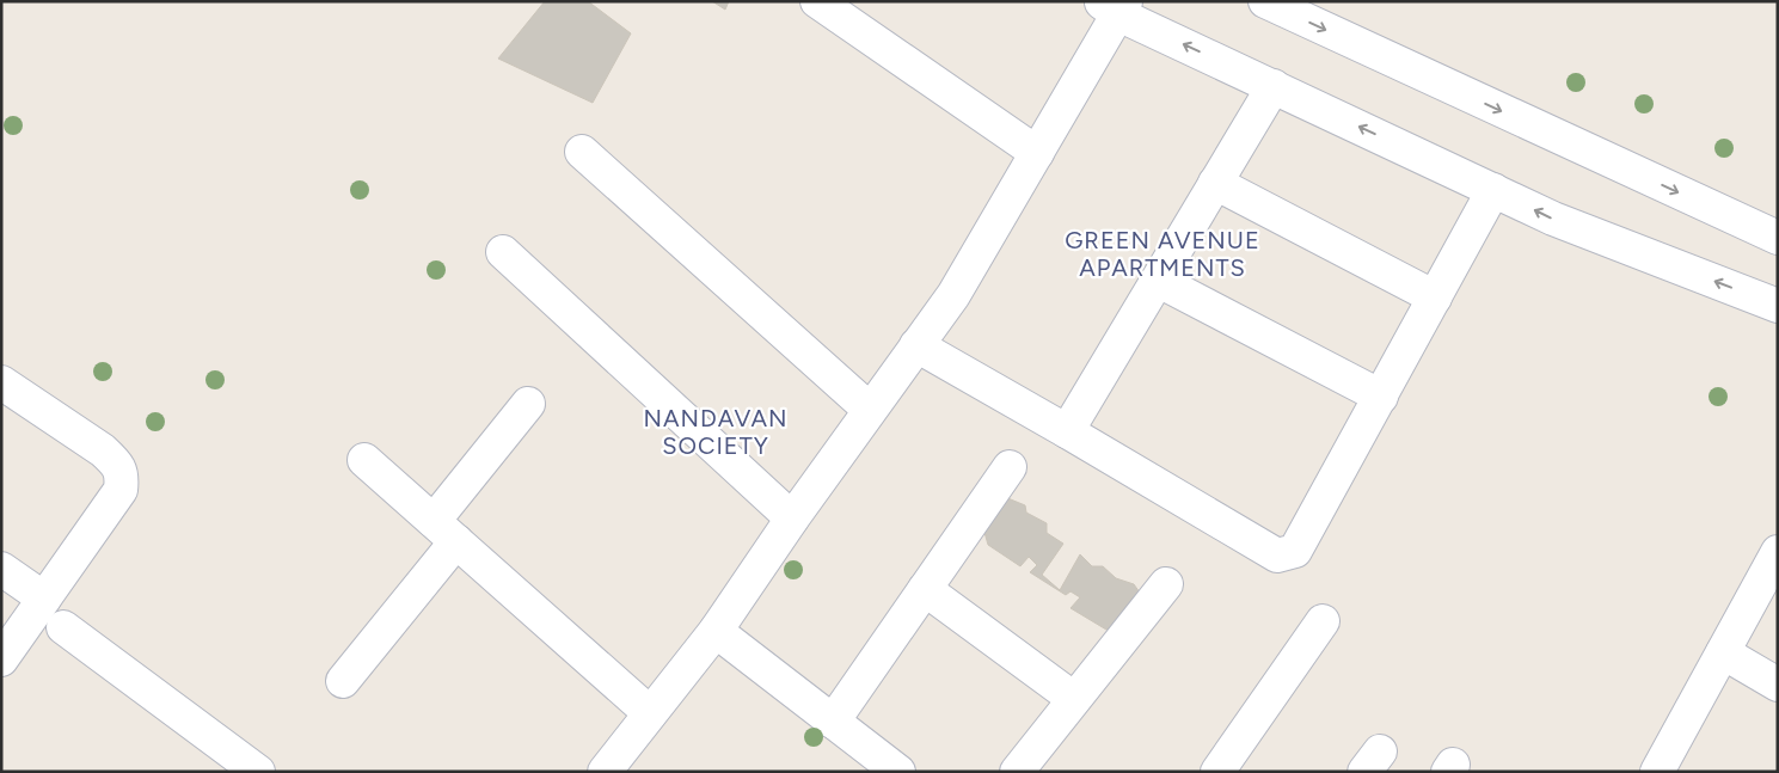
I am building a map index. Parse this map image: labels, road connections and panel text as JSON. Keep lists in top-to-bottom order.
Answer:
{
  "districts": ["GREEN AVENUE APARTMENTS", "NANDAVAN SOCIETY"]
}
